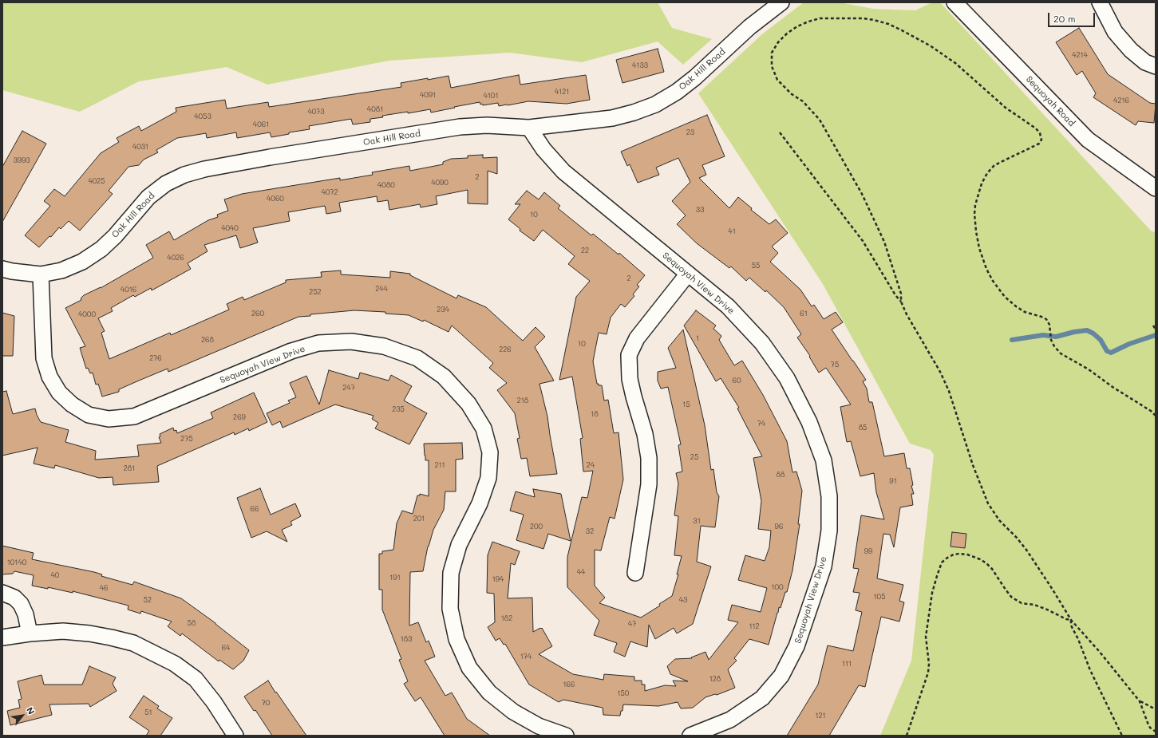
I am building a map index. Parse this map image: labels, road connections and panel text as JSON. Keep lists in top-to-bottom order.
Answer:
{
  "streets": {
    "street": ["Oak Hill Road", "Sequoyah Road", "Sequoyah View Drive"]
  },
  "crossings": [
    ["Oak Hill Road", "Sequoyah View Drive"]
  ],
  "house_numbers": [
    "4214",
    "4133",
    "4121",
    "4091",
    "4101",
    "4216",
    "4081",
    "4073",
    "4053",
    "4061",
    "23",
    "4031",
    "3993",
    "2",
    "4025",
    "4090",
    "4080",
    "4072",
    "4060",
    "33",
    "10",
    "4040",
    "41",
    "22",
    "4026",
    "55",
    "2",
    "244",
    "4016",
    "252",
    "234",
    "260",
    "61",
    "4000",
    "1",
    "268",
    "10",
    "226",
    "276",
    "75",
    "60",
    "247",
    "218",
    "15",
    "235",
    "18",
    "269",
    "74",
    "85",
    "275",
    "25",
    "211",
    "24",
    "281",
    "88",
    "91",
    "66",
    "201",
    "31",
    "200",
    "96",
    "32",
    "99",
    "10140",
    "44",
    "40",
    "191",
    "194",
    "100",
    "46",
    "105",
    "52",
    "43",
    "182",
    "58",
    "47",
    "112",
    "183",
    "64",
    "174",
    "111",
    "128",
    "166",
    "150",
    "70",
    "51",
    "121"
  ],
  "scale_bar": "20 m",
  "north": "top right"
}
